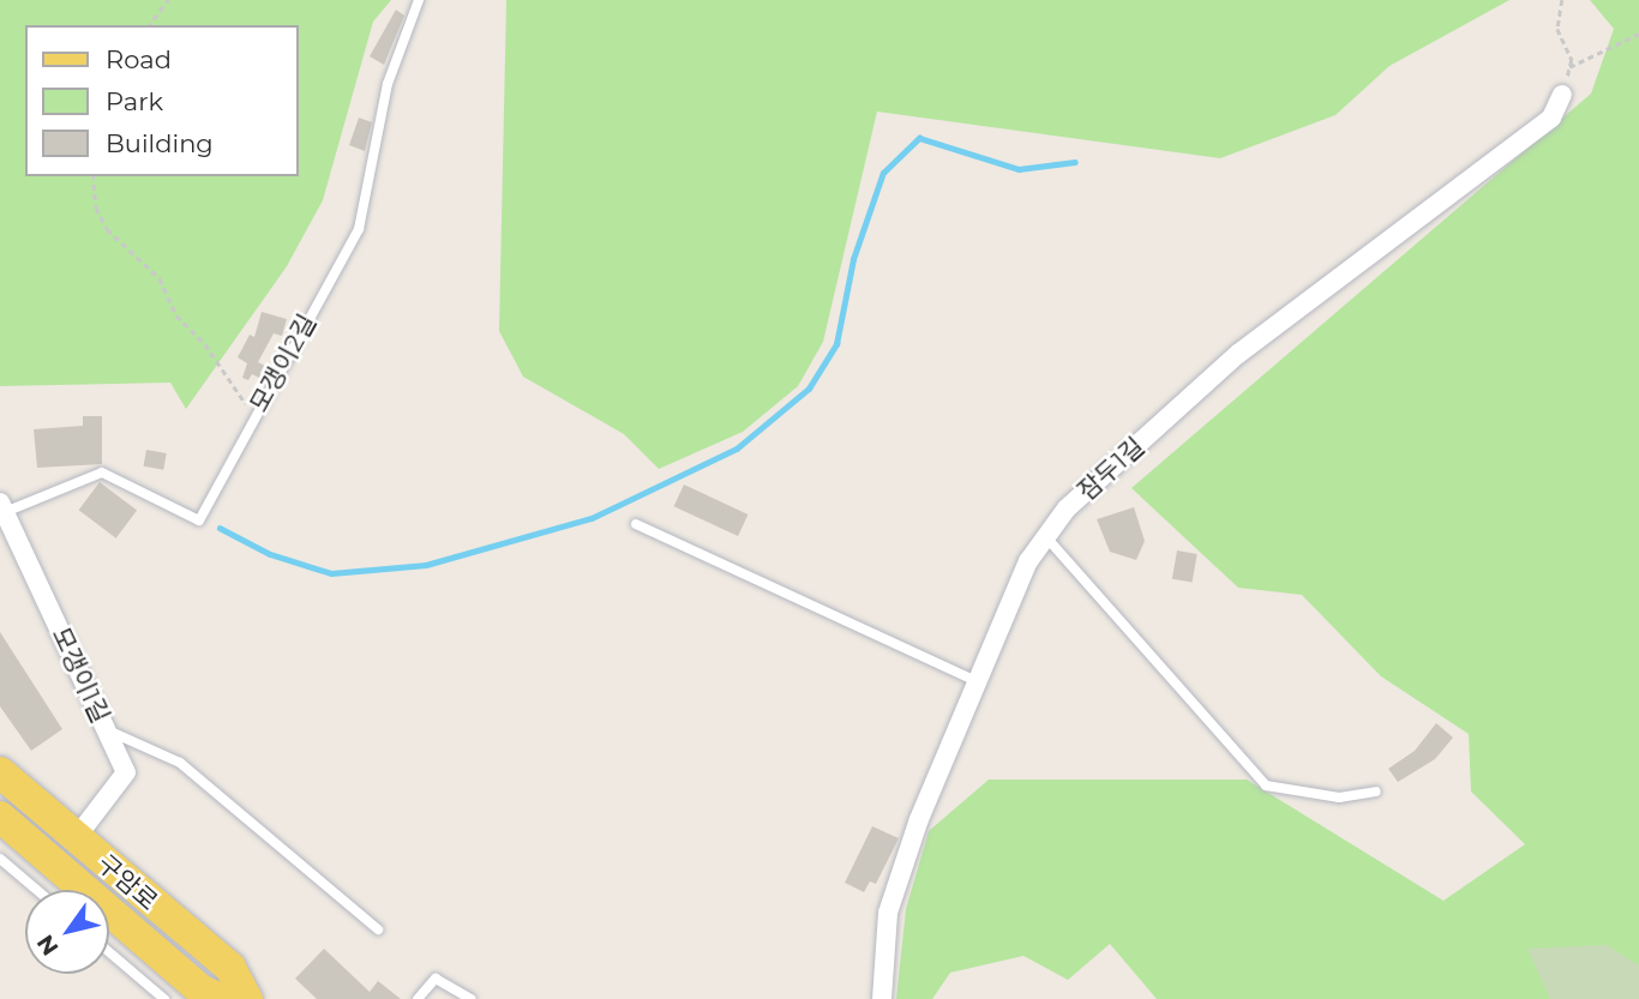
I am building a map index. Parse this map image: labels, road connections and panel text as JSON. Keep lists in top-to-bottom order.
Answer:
{
  "streets": {
    "main road": ["구암로"],
    "street": ["잠두1길", "모갱이1길"],
    "lane": ["모갱이2길"]
  },
  "crossings": [
    ["모갱이2길", "모갱이1길"],
    ["모갱이1길", "구암로"]
  ],
  "legend": ["Road", "Park", "Building"],
  "north": "bottom left"
}
